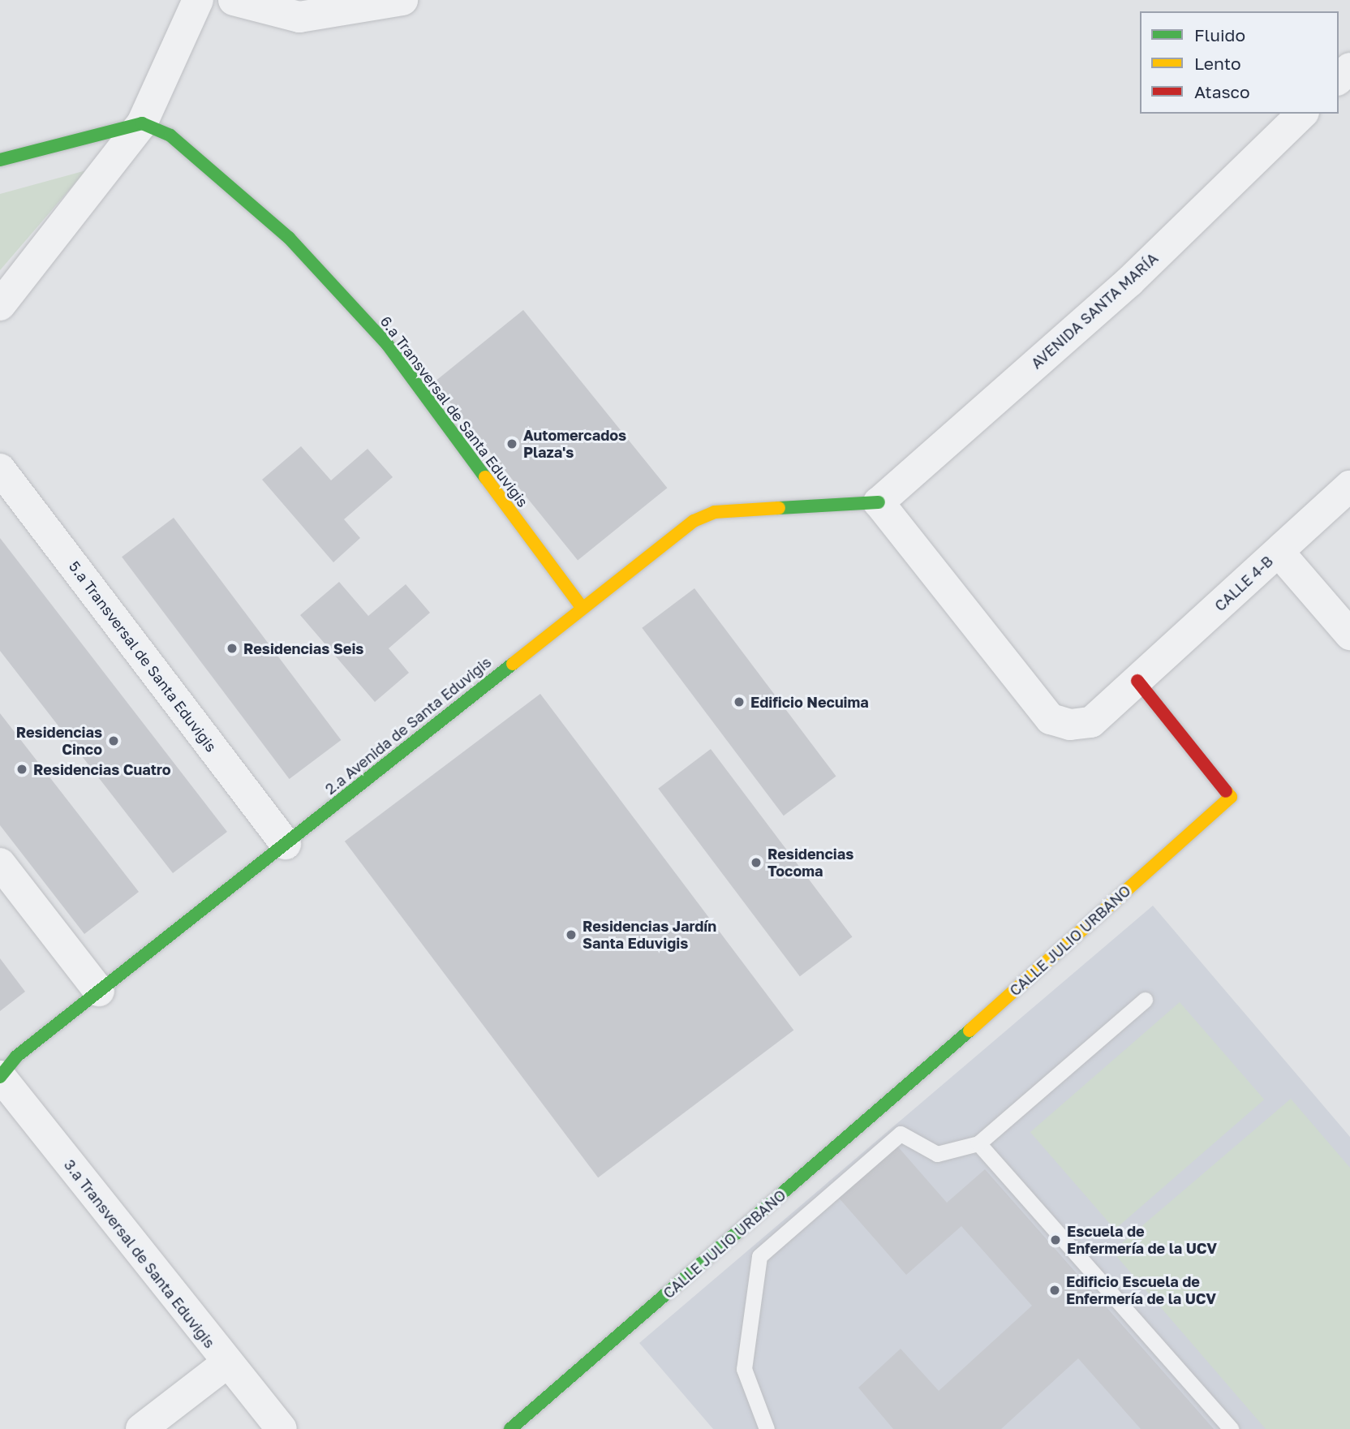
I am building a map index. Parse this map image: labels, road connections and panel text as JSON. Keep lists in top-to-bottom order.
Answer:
{
  "streets": {
    "street": [
      "AVENIDA SANTA MARÍA",
      "6.ª Transversal de Santa Eduvigis",
      "CALLE 4-B",
      "5.ª Transversal de Santa Eduvigis",
      "2.ª Avenida de Santa Eduvigis",
      "CALLE JULIO URBANO",
      "3.ª Transversal de Santa Eduvigis"
    ]
  },
  "crossings": [
    ["AVENIDA SANTA MARÍA", "2.ª Avenida de Santa Eduvigis"],
    ["6.ª Transversal de Santa Eduvigis", "2.ª Avenida de Santa Eduvigis"],
    ["CALLE 4-B", "CALLE JULIO URBANO"],
    ["5.ª Transversal de Santa Eduvigis", "2.ª Avenida de Santa Eduvigis"],
    ["2.ª Avenida de Santa Eduvigis", "3.ª Transversal de Santa Eduvigis"]
  ],
  "places": [
    "Automercados Plaza's",
    "Residencias Seis",
    "Edificio Necuima",
    "Residencias Cinco",
    "Residencias Cuatro",
    "Residencias Tocoma",
    "Residencias Jardín Santa Eduvigis",
    "Escuela de Enfermería de la UCV",
    "Edificio Escuela de Enfermería de la UCV"
  ],
  "legend": ["Fluido", "Lento", "Atasco"]
}
